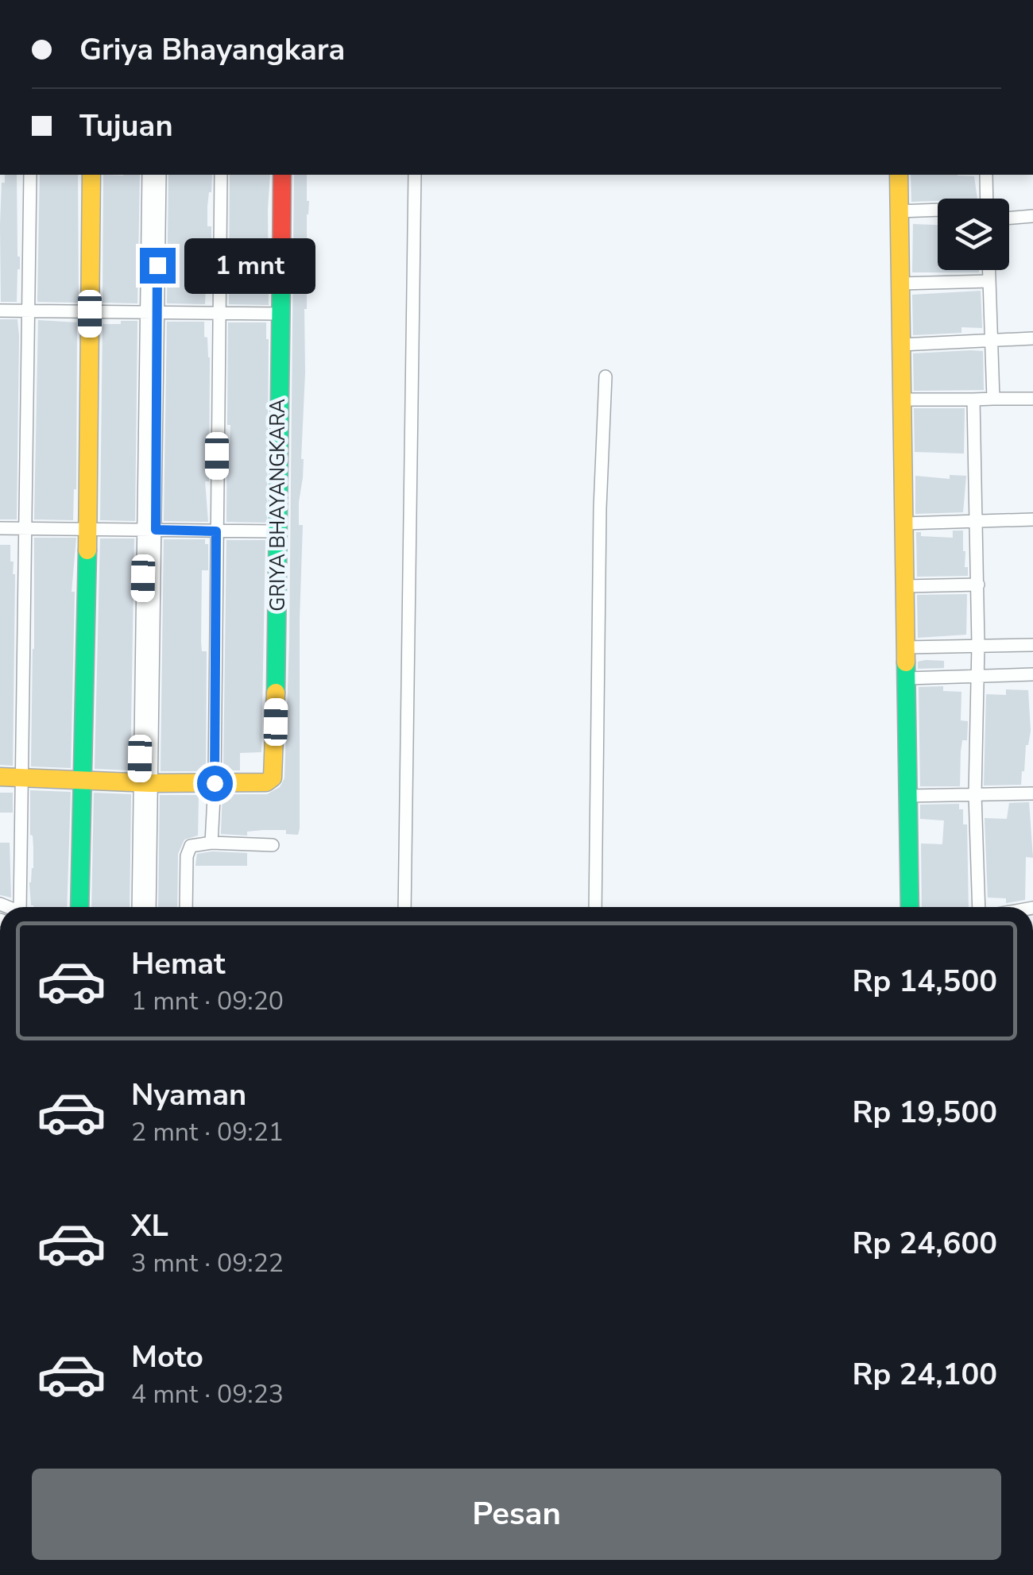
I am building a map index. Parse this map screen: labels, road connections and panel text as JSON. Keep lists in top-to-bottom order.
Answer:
{
  "streets": {
    "street": ["GRIYA BHAYANGKARA"]
  },
  "page": {
    "banner": ["Griya Bhayangkara", "Tujuan"],
    "bubble": "1 mnt",
    "list": [
      {
        "name": "Hemat",
        "note": "1 mnt · 09:20",
        "value": "Rp 14,500"
      },
      {
        "name": "Nyaman",
        "note": "2 mnt · 09:21",
        "value": "Rp 19,500"
      },
      {
        "name": "XL",
        "note": "3 mnt · 09:22",
        "value": "Rp 24,600"
      },
      {
        "name": "Moto",
        "note": "4 mnt · 09:23",
        "value": "Rp 24,100"
      }
    ],
    "buttons": "Pesan"
  }
}
